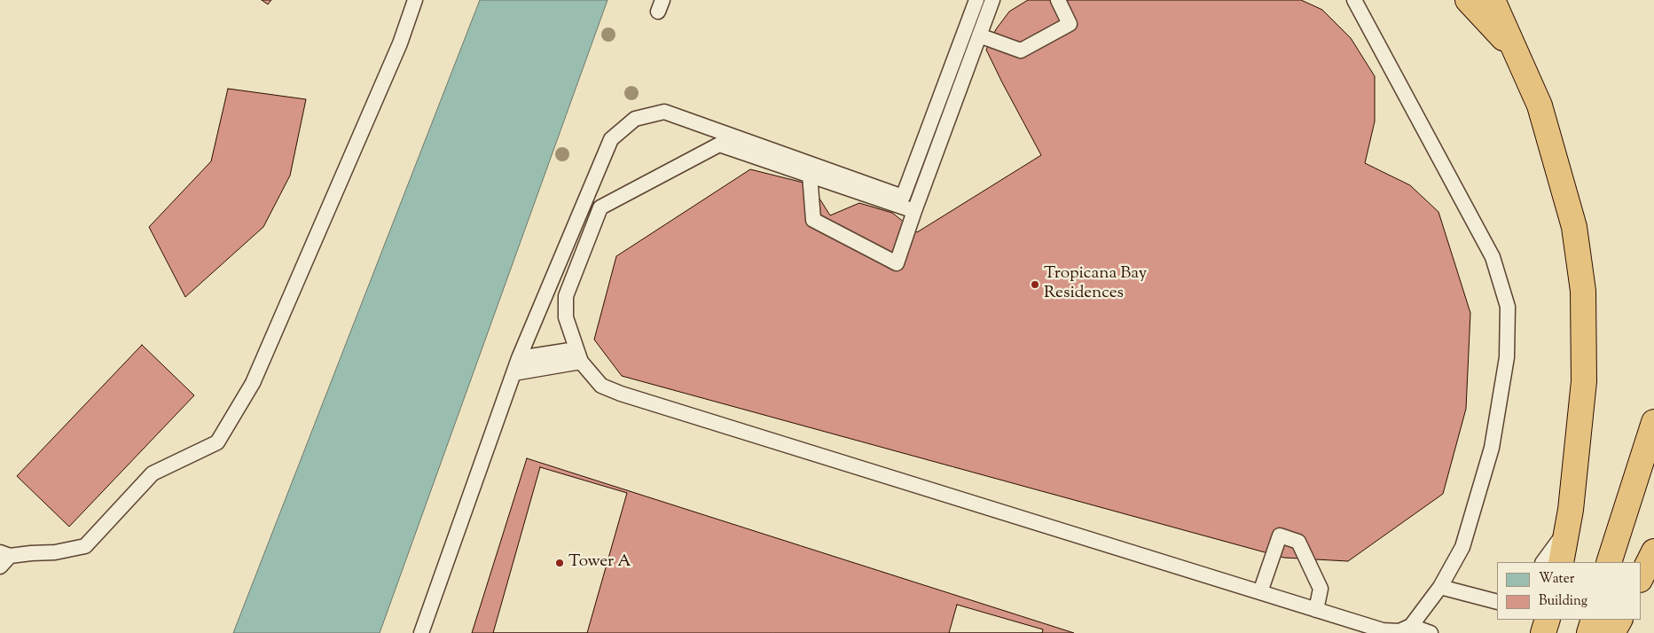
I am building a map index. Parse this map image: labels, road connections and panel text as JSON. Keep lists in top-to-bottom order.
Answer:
{
  "places": ["Tropicana Bay Residences", "Tower A"],
  "legend": ["Water", "Building"]
}
